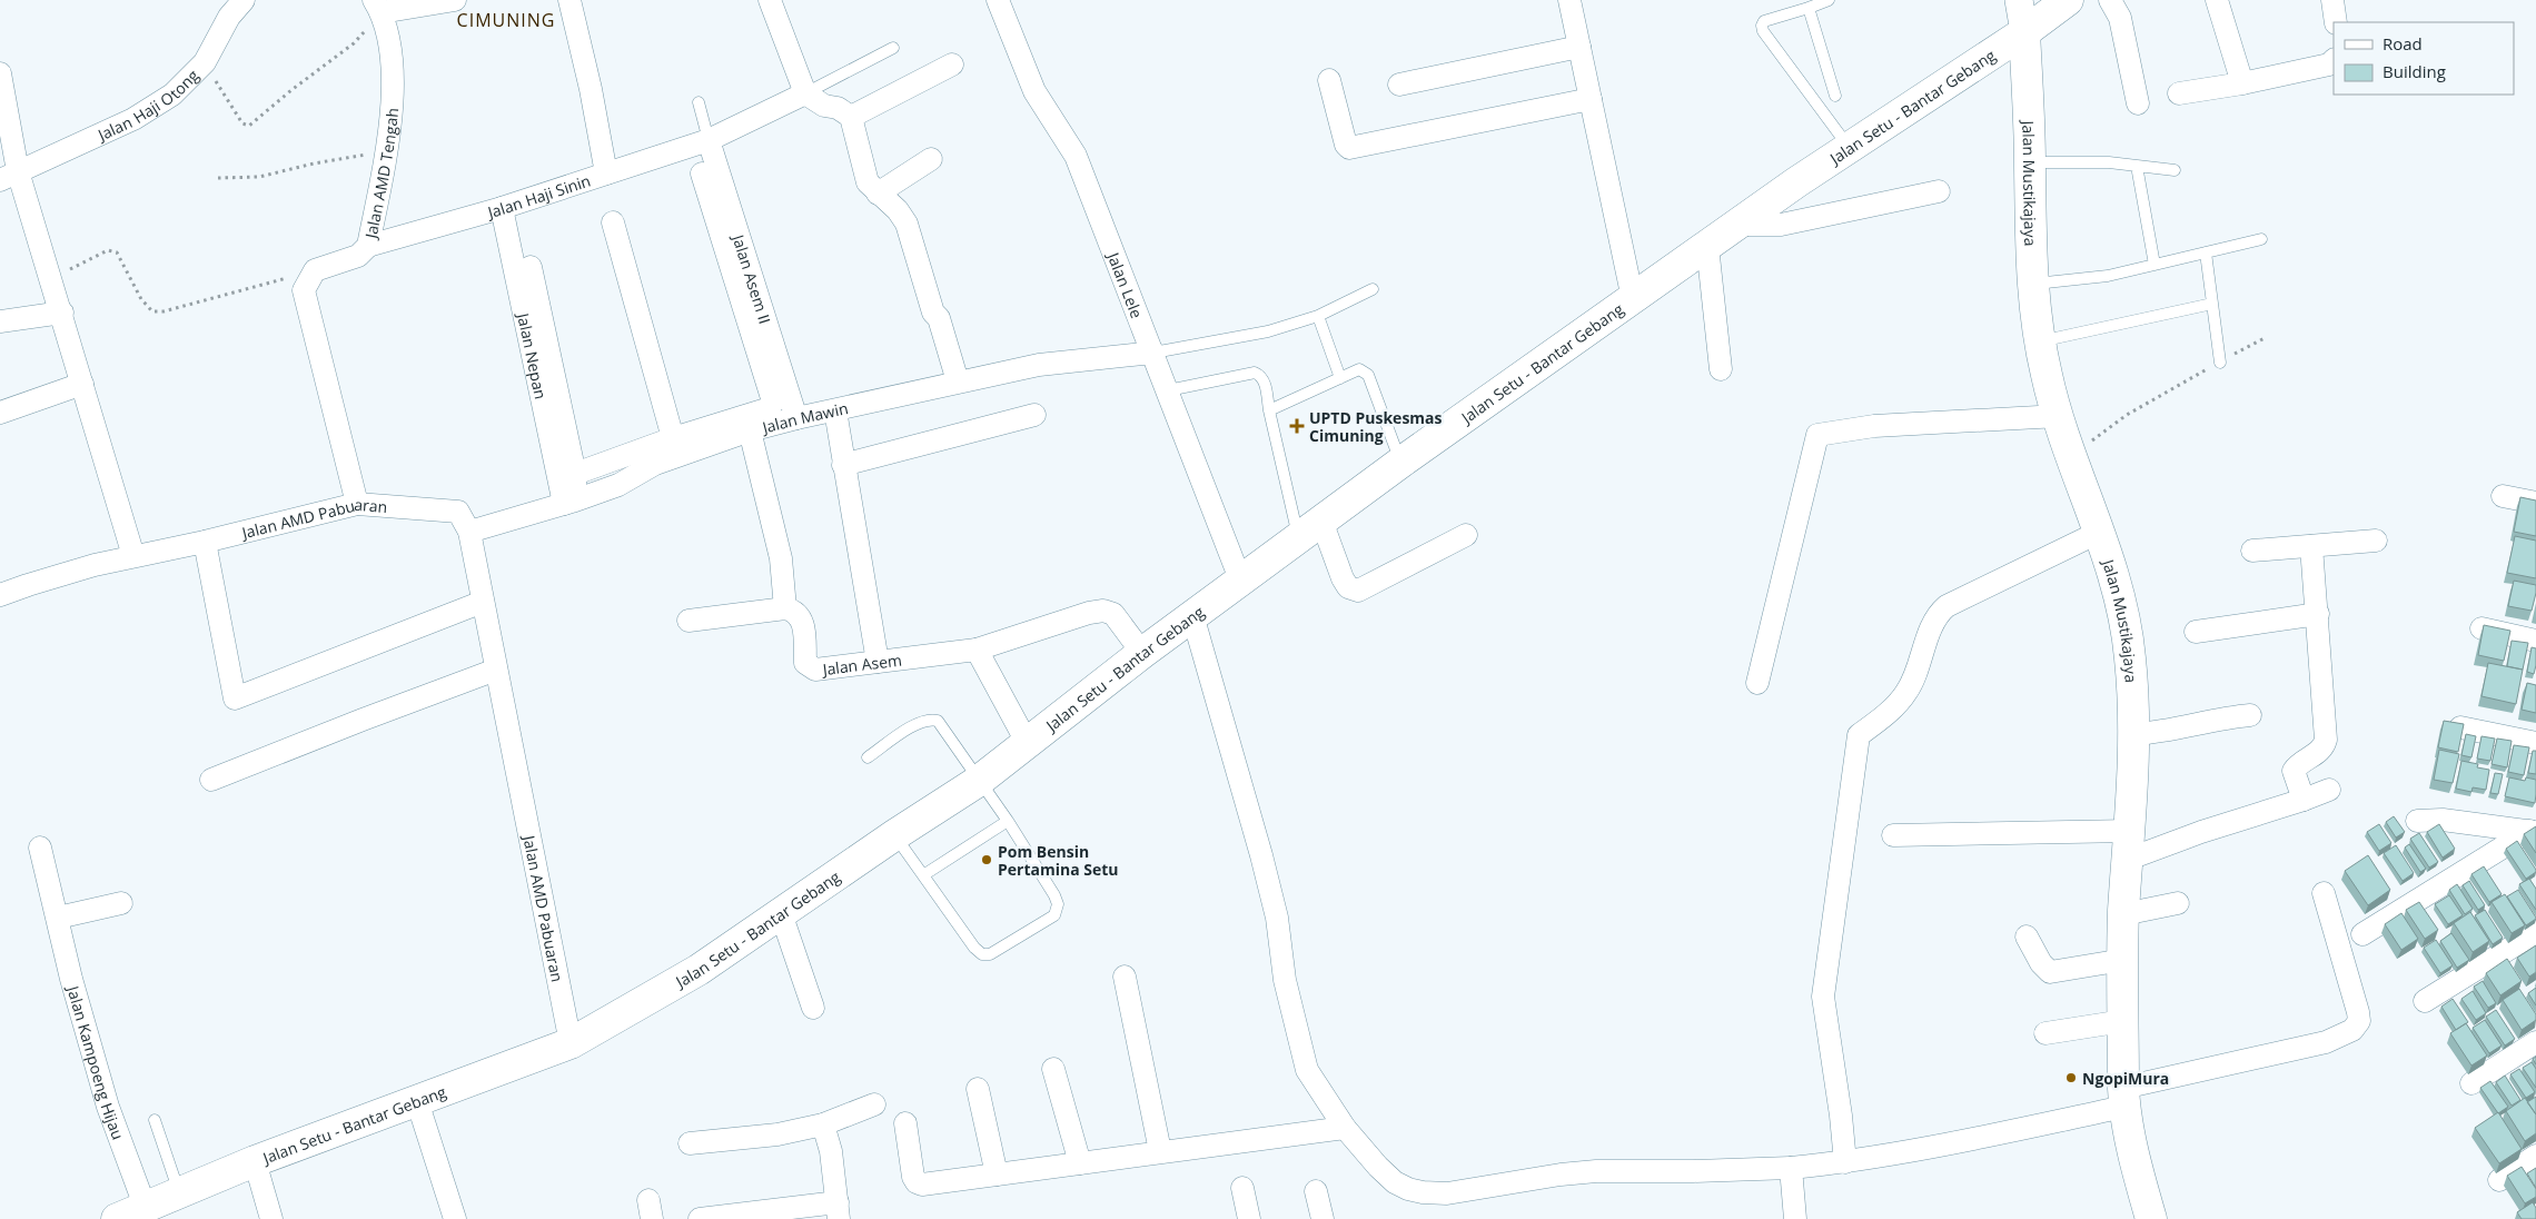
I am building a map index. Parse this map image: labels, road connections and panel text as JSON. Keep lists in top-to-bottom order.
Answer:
{
  "streets": {
    "main road": ["Jalan Setu - Bantar Gebang", "Jalan Mustikajaya"],
    "street": [
      "Jalan Haji Otong",
      "Jalan AMD Tengah",
      "Jalan Haji Sinin",
      "Jalan Asem II",
      "Jalan Lele",
      "Jalan Nepan",
      "Jalan Mawin",
      "Jalan AMD Pabuaran",
      "Jalan Asem",
      "Jalan Kampoeng Hijau"
    ]
  },
  "crossings": [
    ["Jalan Setu - Bantar Gebang", "Jalan Mustikajaya"],
    ["Jalan Setu - Bantar Gebang", "Jalan Lele"],
    ["Jalan Setu - Bantar Gebang", "Jalan AMD Pabuaran"],
    ["Jalan Setu - Bantar Gebang", "Jalan Asem"],
    ["Jalan Setu - Bantar Gebang", "Jalan Kampoeng Hijau"],
    ["Jalan AMD Tengah", "Jalan Haji Sinin"],
    ["Jalan Haji Sinin", "Jalan Asem II"],
    ["Jalan Haji Sinin", "Jalan Nepan"],
    ["Jalan Asem II", "Jalan Mawin"],
    ["Jalan Lele", "Jalan Mawin"],
    ["Jalan Nepan", "Jalan Mawin"],
    ["Jalan Mawin", "Jalan AMD Pabuaran"]
  ],
  "districts": ["CIMUNING"],
  "places": {
    "health": ["UPTD Puskesmas Cimuning"],
    "other": ["Pom Bensin Pertamina Setu", "NgopiMura"]
  },
  "legend": ["Road", "Building"]
}
